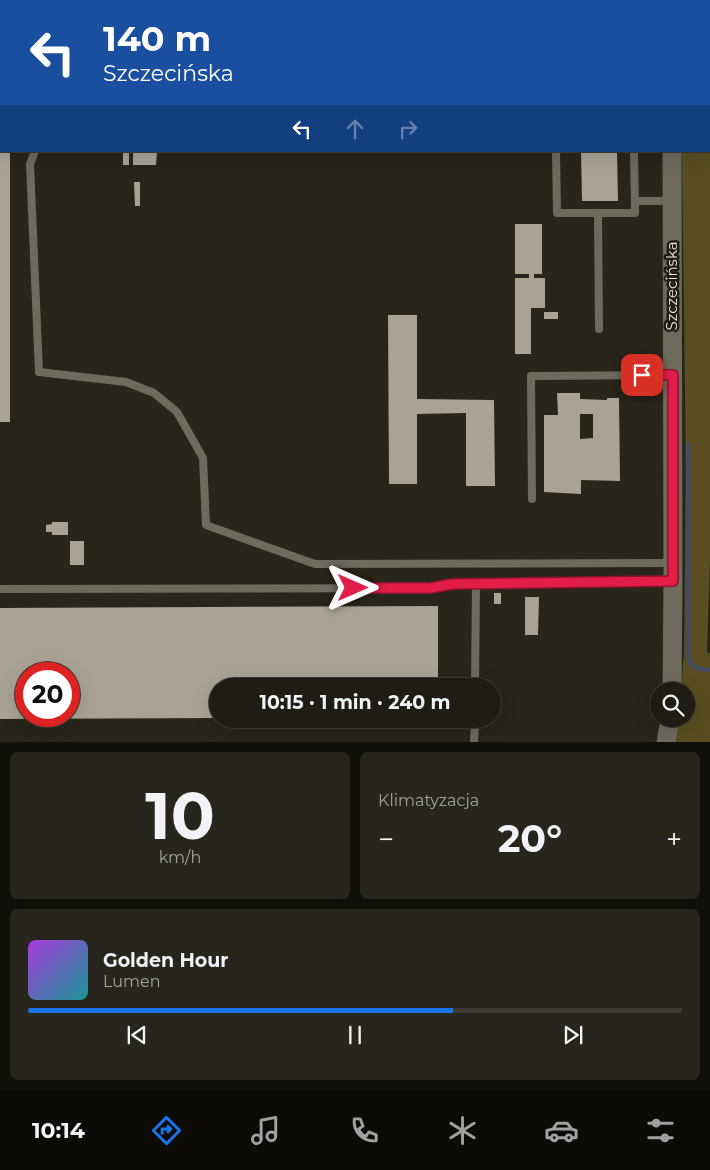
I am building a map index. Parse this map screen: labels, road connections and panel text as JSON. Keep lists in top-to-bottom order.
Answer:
{
  "streets": {
    "street": ["Szczecińska"]
  },
  "page": {
    "turn": ["140 m", "Szczecińska"],
    "limit": "20",
    "trip": "10:15 · 1 min · 240 m",
    "tile": [
      ["10", "km/h"],
      "Klimatyzacja"
    ],
    "heat": ["−", "20°", "+"],
    "song": ["Golden Hour", "Lumen"],
    "tabs": "10:14"
  }
}
